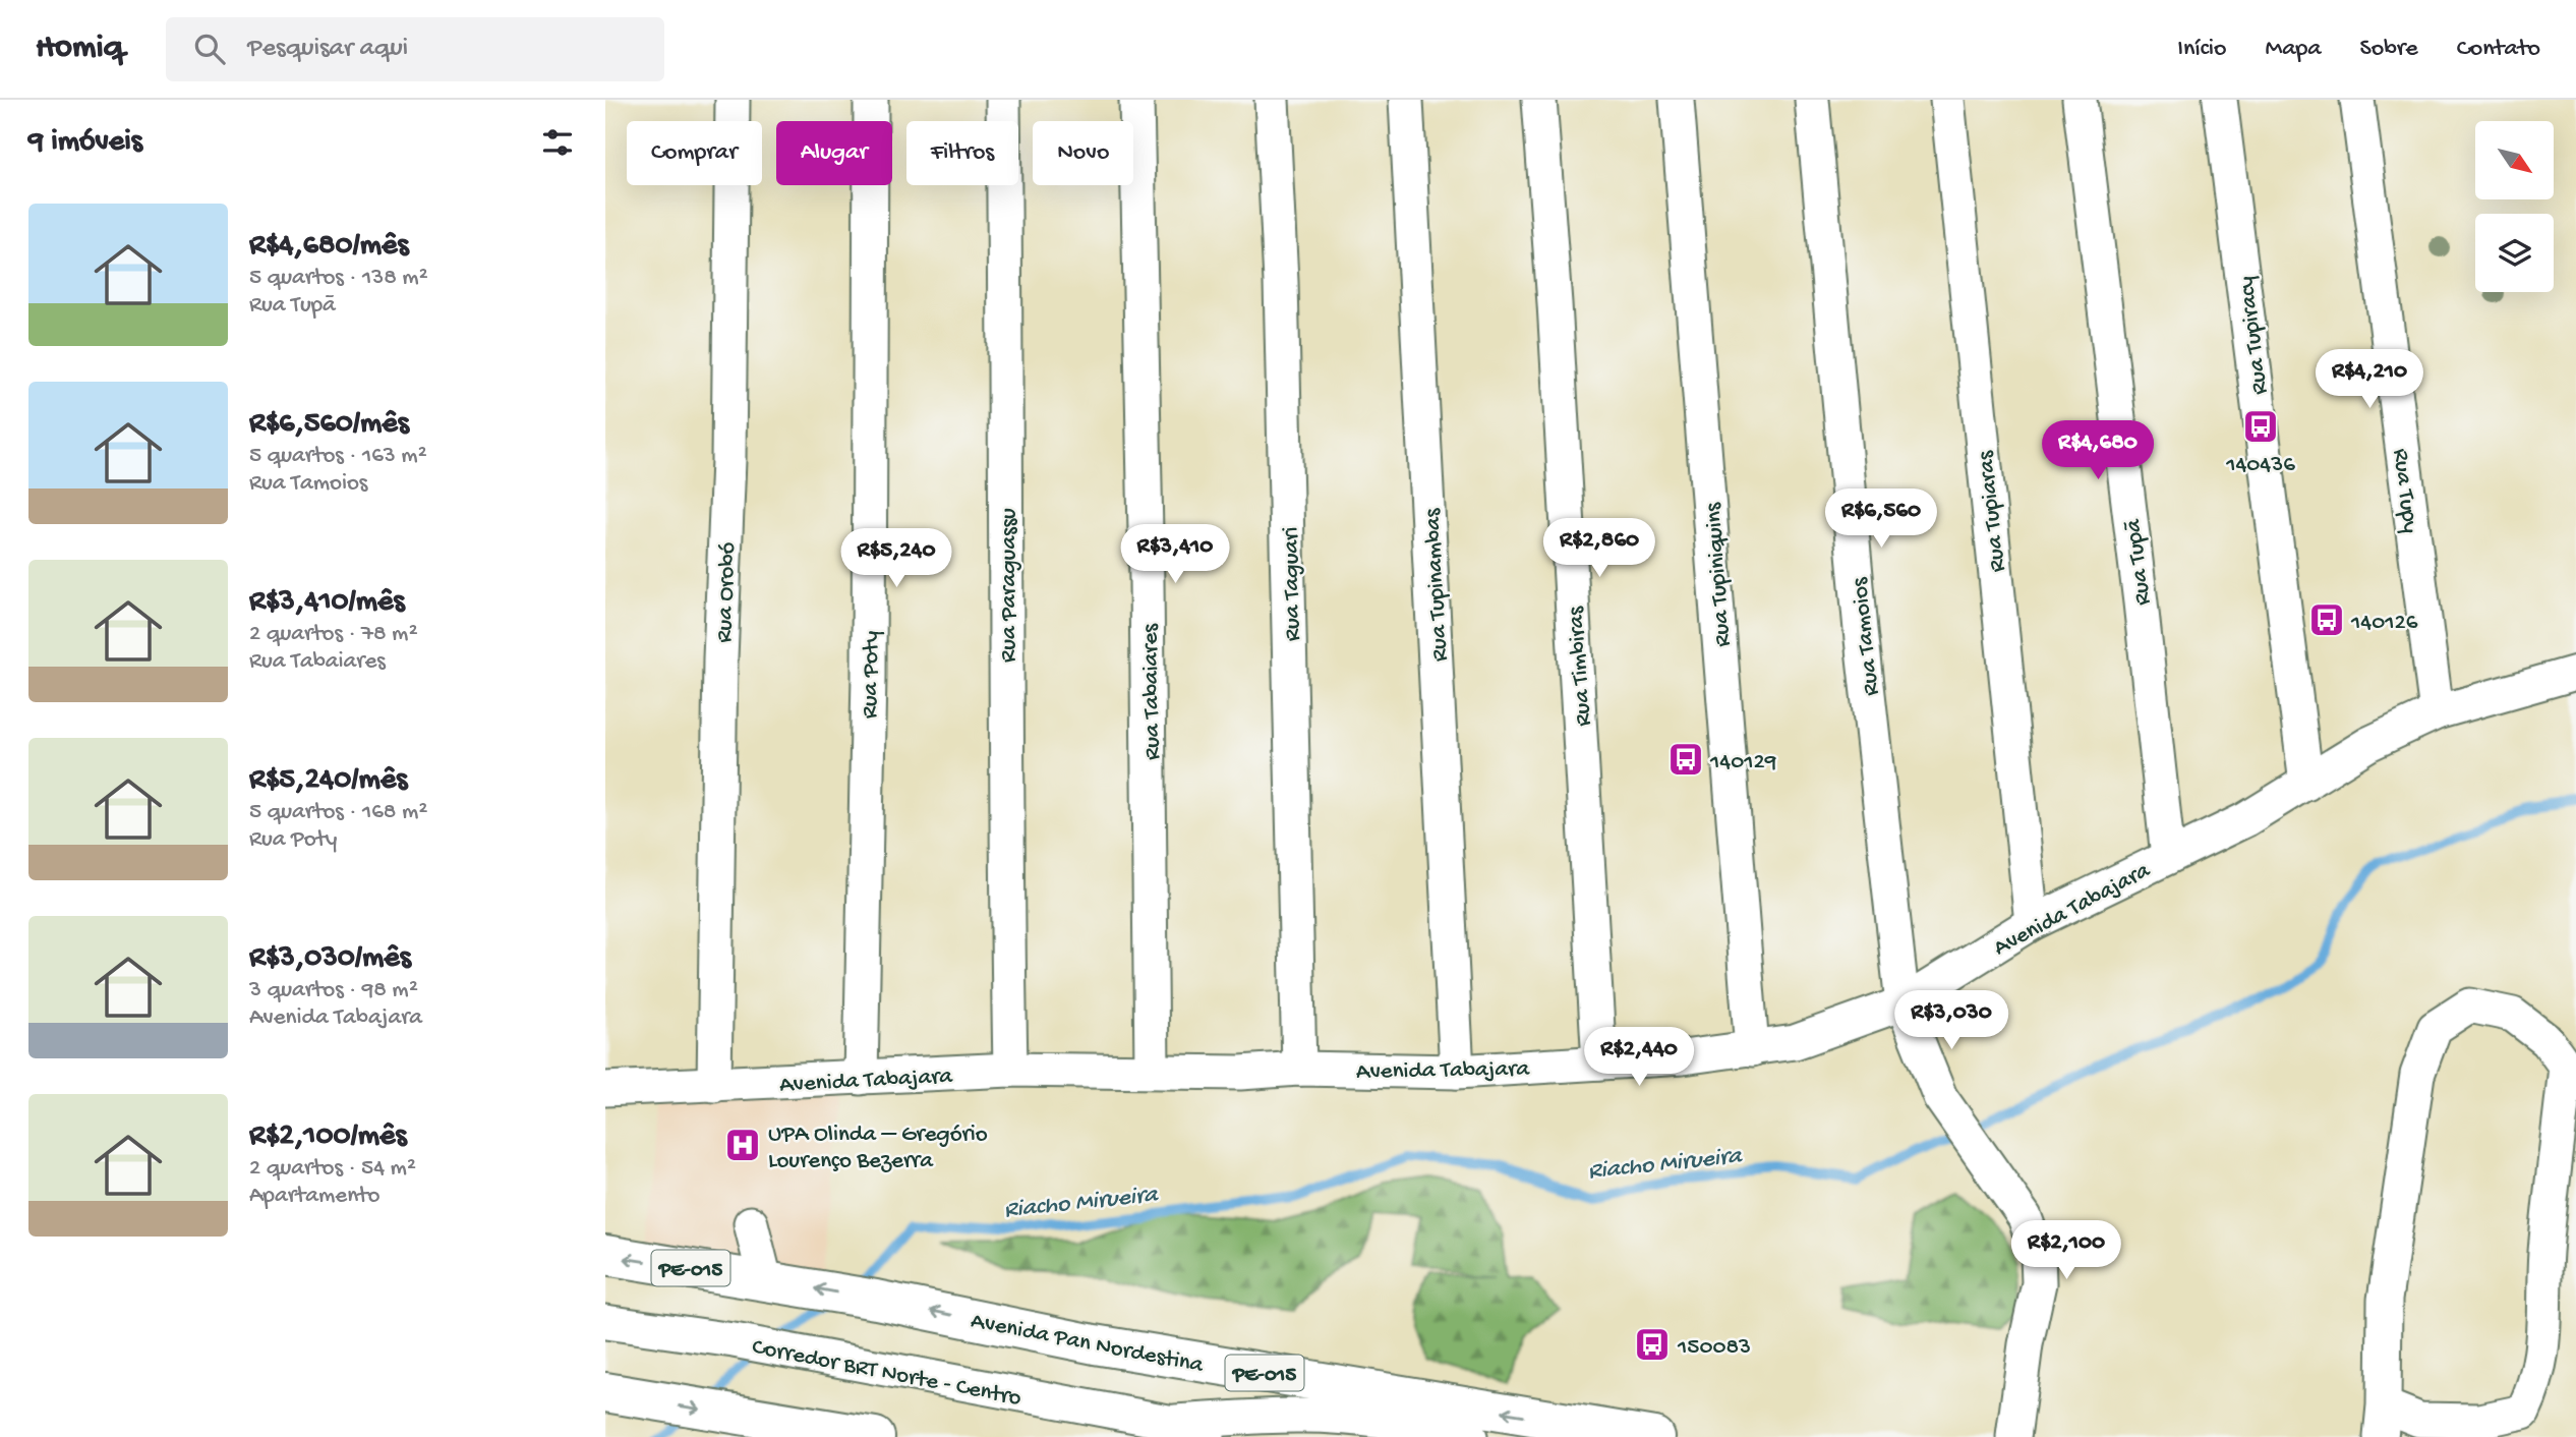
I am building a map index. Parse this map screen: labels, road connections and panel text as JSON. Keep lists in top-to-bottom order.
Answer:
{
  "streets": {
    "highway": ["PE-015", "Avenida Pan Nordestina"],
    "street": [
      "Rua Tupiracy",
      "Rua Tupy",
      "Rua Tupiaras",
      "Rua Tupã",
      "Rua Tupiniquins",
      "Rua Taguari",
      "Rua Paraguassu",
      "Rua Tupinambas",
      "Rua Orobó",
      "Rua Tamoios",
      "Rua Timbiras",
      "Rua Poty",
      "Rua Tabaiares",
      "Avenida Tabajara",
      "Corredor BRT Norte - Centro"
    ]
  },
  "crossings": [
    ["Rua Tupiracy", "Avenida Tabajara"],
    ["Rua Tupy", "Avenida Tabajara"],
    ["Rua Tupiaras", "Avenida Tabajara"],
    ["Rua Tupã", "Avenida Tabajara"],
    ["Rua Tupiniquins", "Avenida Tabajara"],
    ["Rua Taguari", "Avenida Tabajara"],
    ["Rua Paraguassu", "Avenida Tabajara"],
    ["Rua Tupinambas", "Avenida Tabajara"],
    ["Rua Orobó", "Avenida Tabajara"],
    ["Rua Tamoios", "Avenida Tabajara"],
    ["Rua Timbiras", "Avenida Tabajara"],
    ["Rua Poty", "Avenida Tabajara"],
    ["Rua Tabaiares", "Avenida Tabajara"]
  ],
  "one_way": ["Avenida Pan Nordestina"],
  "water": ["Riacho Mirueira"],
  "places": {
    "bus stop": [
      "140436",
      "140126",
      "140129",
      "150083"
    ],
    "hospital": ["UPA Olinda – Gregório Lourenço Bezerra"]
  },
  "north": "bottom right",
  "page": {
    "header": "Homiq",
    "search": "Pesquisar aqui",
    "nav": [
      "Início",
      "Mapa",
      "Sobre",
      "Contato"
    ],
    "heading": "9 imóveis",
    "chip": [
      "Comprar",
      "Alugar",
      "Filtros",
      "Novo"
    ],
    "list": [
      {
        "name": "R$4,680/mês",
        "note": "5 quartos · 138 m² · Rua Tupã"
      },
      {
        "name": "R$6,560/mês",
        "note": "5 quartos · 163 m² · Rua Tamoios"
      },
      {
        "name": "R$3,410/mês",
        "note": "2 quartos · 78 m² · Rua Tabaiares"
      },
      {
        "name": "R$5,240/mês",
        "note": "5 quartos · 168 m² · Rua Poty"
      },
      {
        "name": "R$3,030/mês",
        "note": "3 quartos · 98 m² · Avenida Tabajara"
      },
      {
        "name": "R$2,100/mês",
        "note": "2 quartos · 54 m² · Apartamento"
      }
    ],
    "price": [
      "R$4,210",
      "R$4,680",
      "R$6,560",
      "R$2,860",
      "R$3,410",
      "R$5,240",
      "R$3,030",
      "R$2,440",
      "R$2,100"
    ]
  }
}
